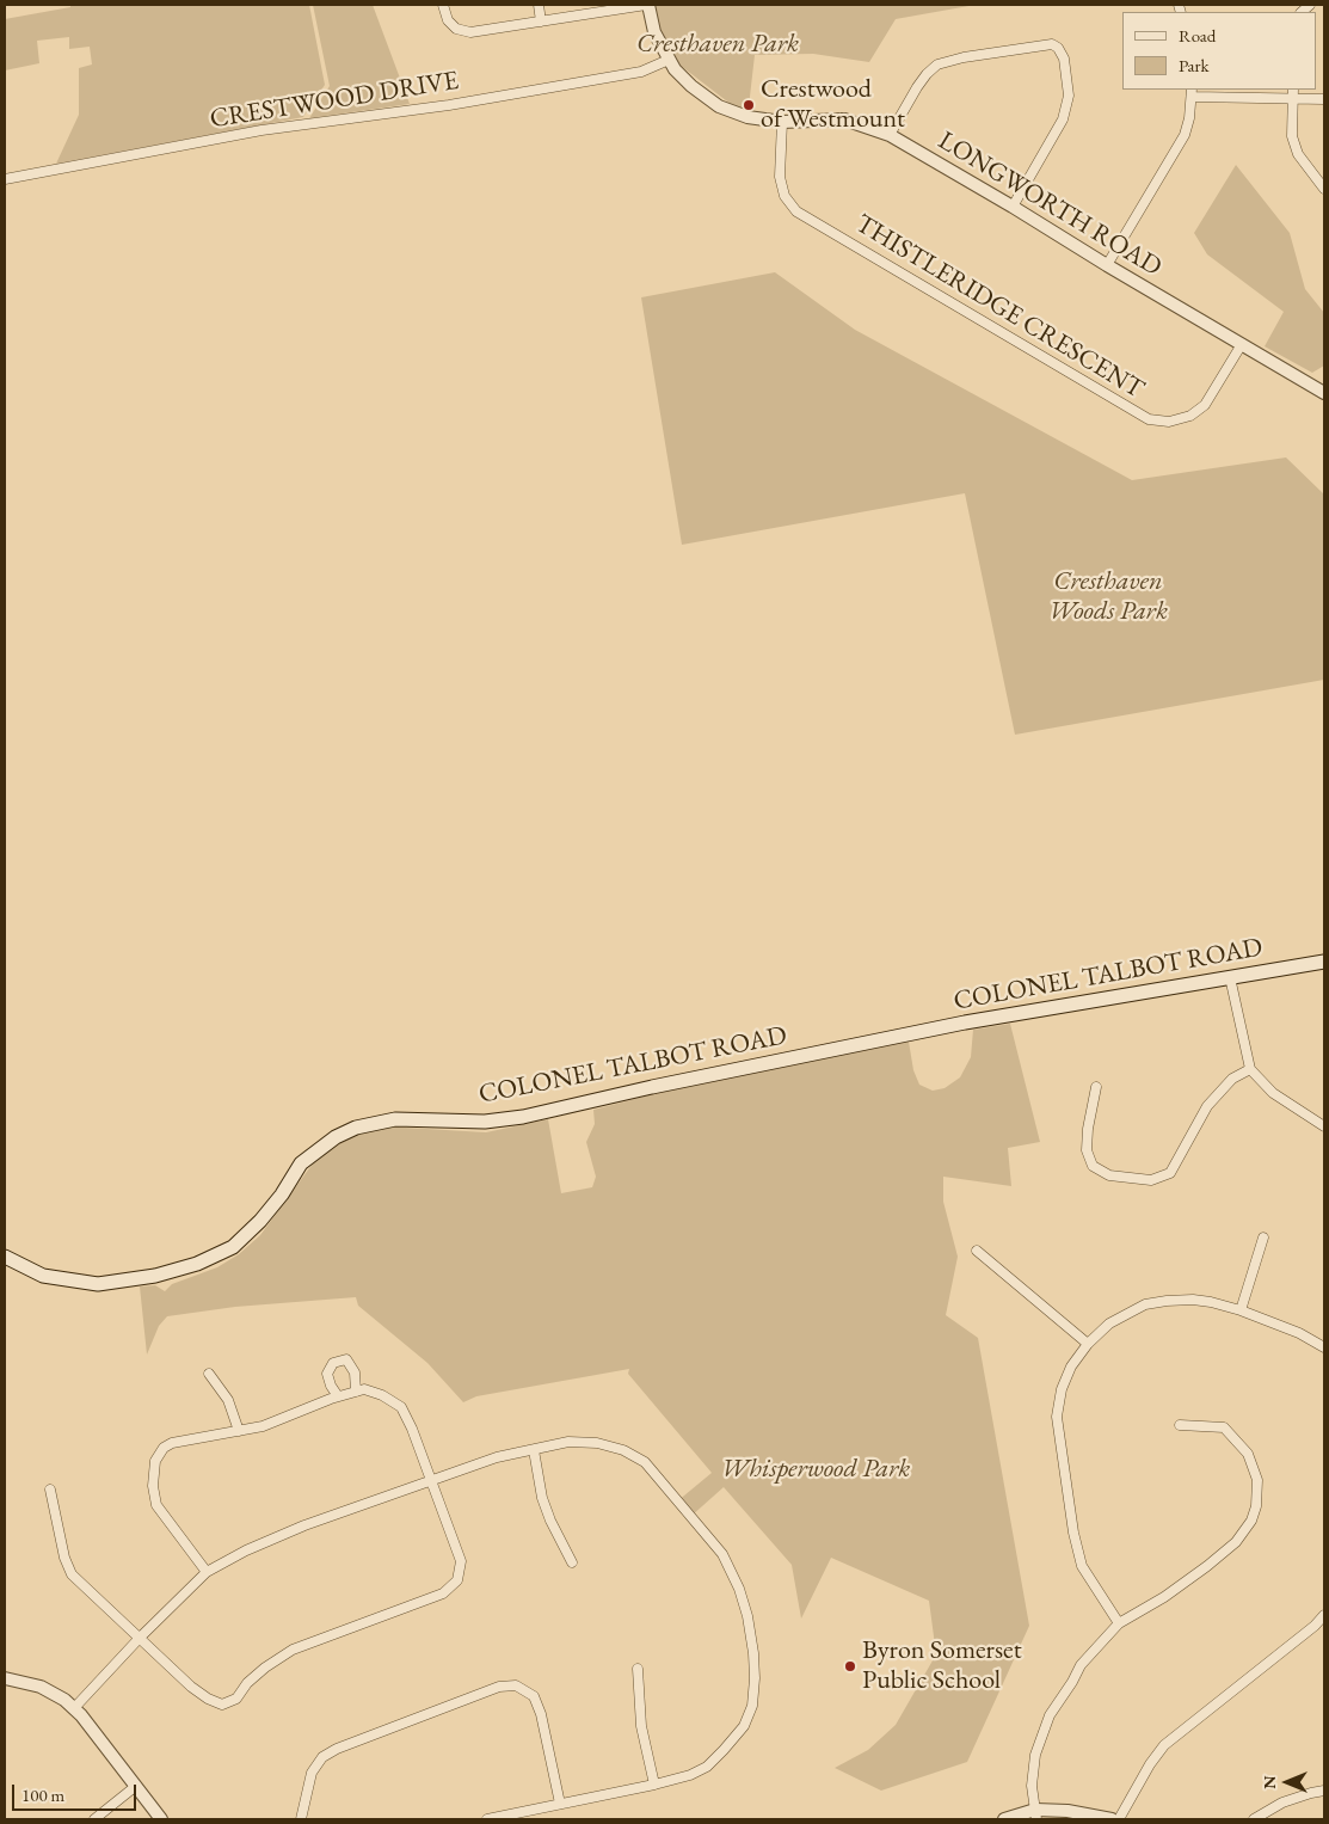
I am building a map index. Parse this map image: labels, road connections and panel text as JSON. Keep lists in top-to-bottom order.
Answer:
{
  "streets": {
    "main road": ["COLONEL TALBOT ROAD"],
    "street": ["CRESTWOOD DRIVE", "LONGWORTH ROAD", "THISTLERIDGE CRESCENT"]
  },
  "crossings": [
    ["CRESTWOOD DRIVE", "LONGWORTH ROAD"],
    ["LONGWORTH ROAD", "THISTLERIDGE CRESCENT"]
  ],
  "parks": ["Cresthaven Park", "Cresthaven Woods Park", "Whisperwood Park"],
  "places": ["Crestwood of Westmount", "Byron Somerset Public School"],
  "legend": ["Road", "Park"],
  "scale_bar": "100 m",
  "north": "left"
}
